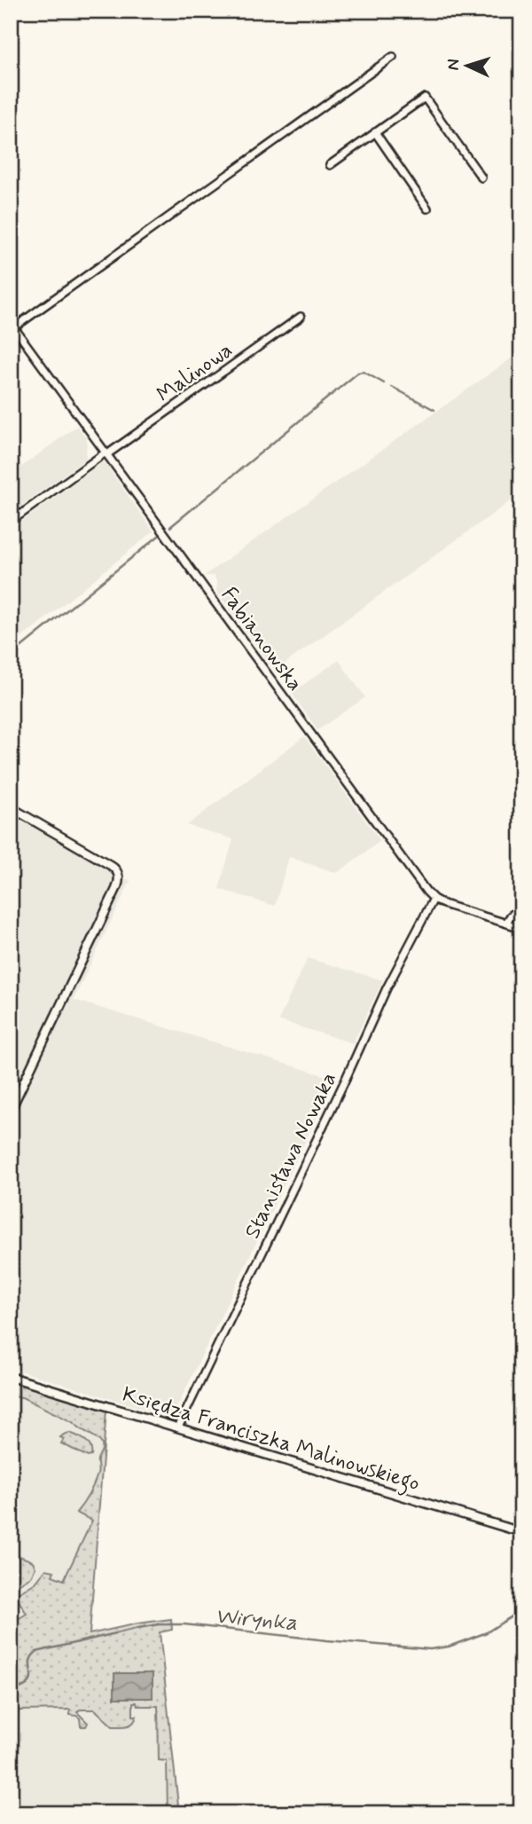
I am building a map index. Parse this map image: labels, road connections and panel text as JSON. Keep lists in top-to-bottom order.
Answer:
{
  "streets": {
    "street": [
      "Malinowa",
      "Fabianowska",
      "Stanisława Nowaka",
      "Księdza Franciszka Malinowskiego"
    ]
  },
  "crossings": [
    ["Malinowa", "Fabianowska"],
    ["Fabianowska", "Stanisława Nowaka"],
    ["Stanisława Nowaka", "Księdza Franciszka Malinowskiego"]
  ],
  "water": ["Wirynka"],
  "north": "left"
}
